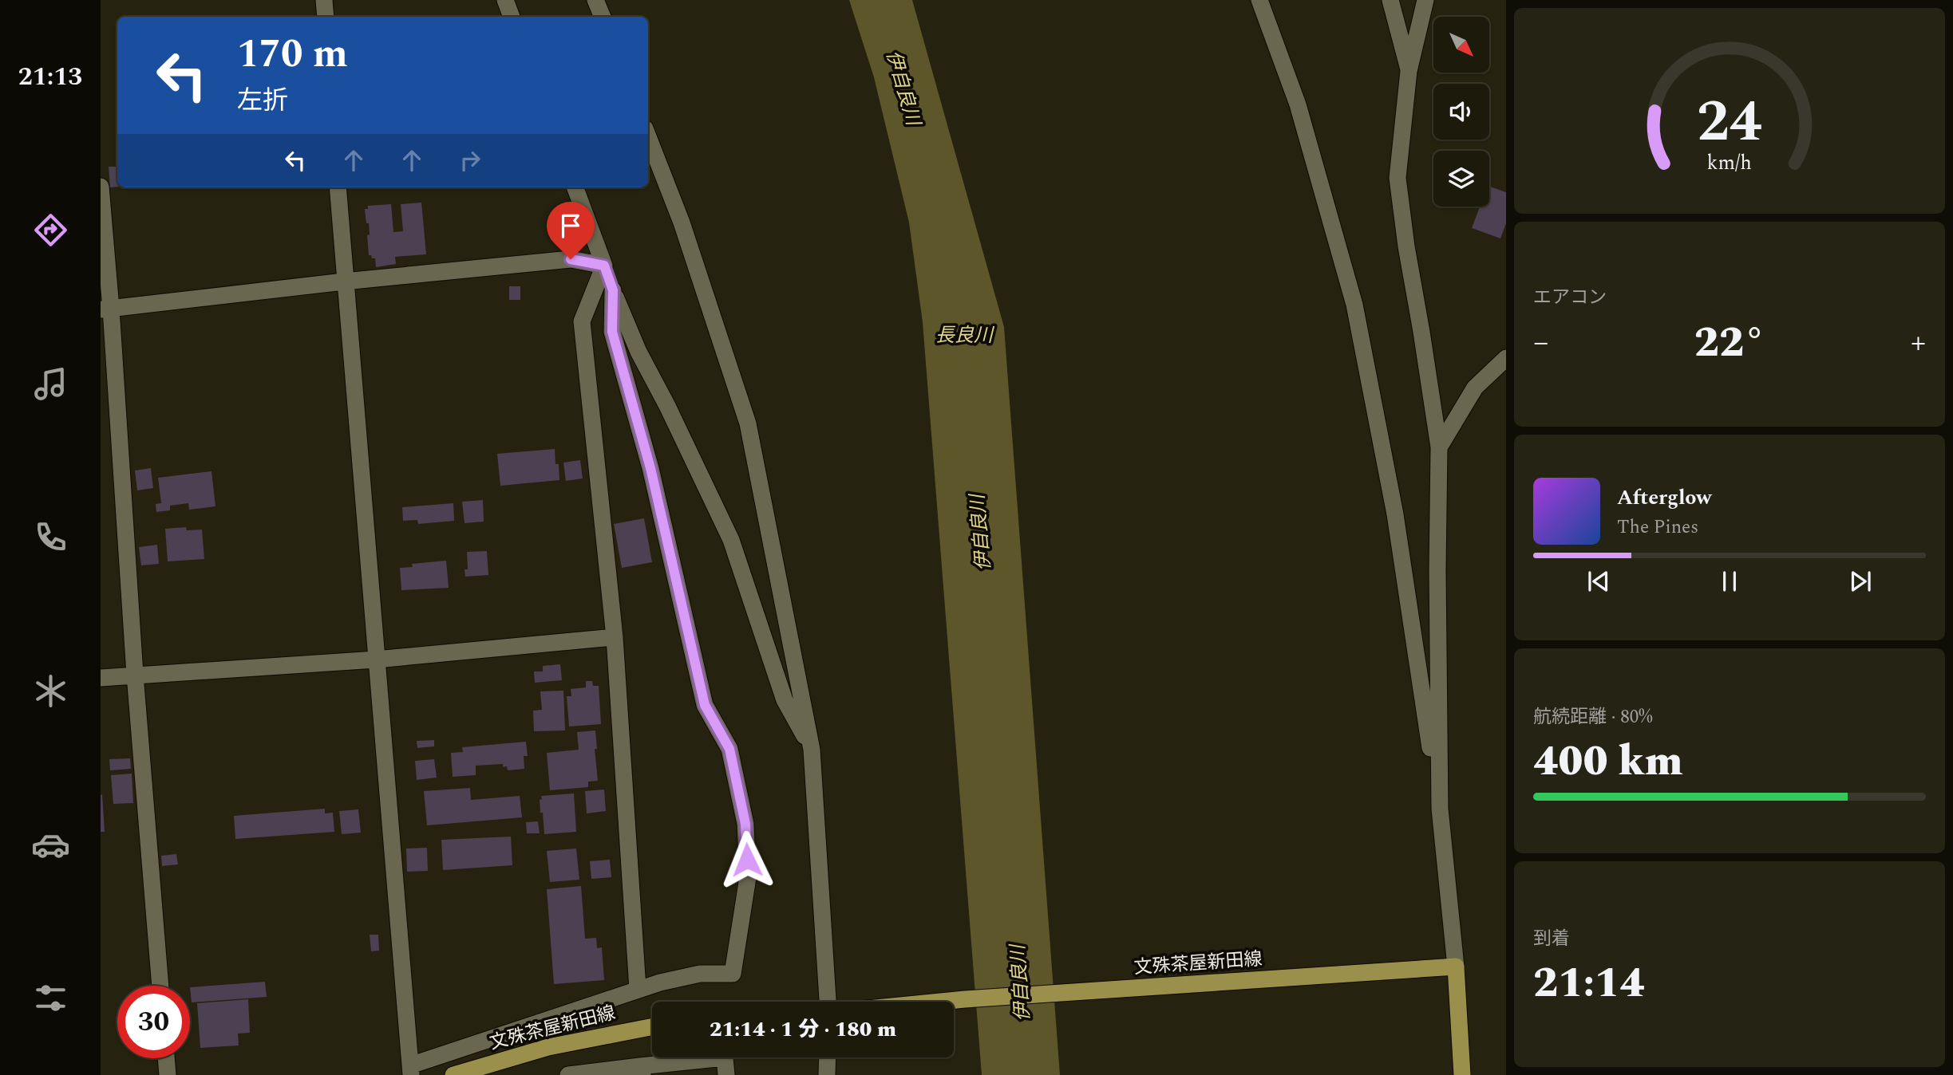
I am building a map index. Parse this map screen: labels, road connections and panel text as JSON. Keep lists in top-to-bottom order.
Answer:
{
  "streets": {
    "main road": ["文殊茶屋新田線"]
  },
  "water": ["伊自良川", "長良川"],
  "north": "bottom right",
  "page": {
    "tabs": "21:13",
    "turn": ["170 m", "左折"],
    "tile": [
      "エアコン",
      ["航続距離 · 80%", "400 km"],
      ["到着", "21:14"]
    ],
    "heat": ["−", "22°", "+"],
    "song": ["Afterglow", "The Pines"],
    "limit": "30",
    "trip": "21:14 · 1 分 · 180 m",
    "gauge": ["24", "km/h"]
  }
}
